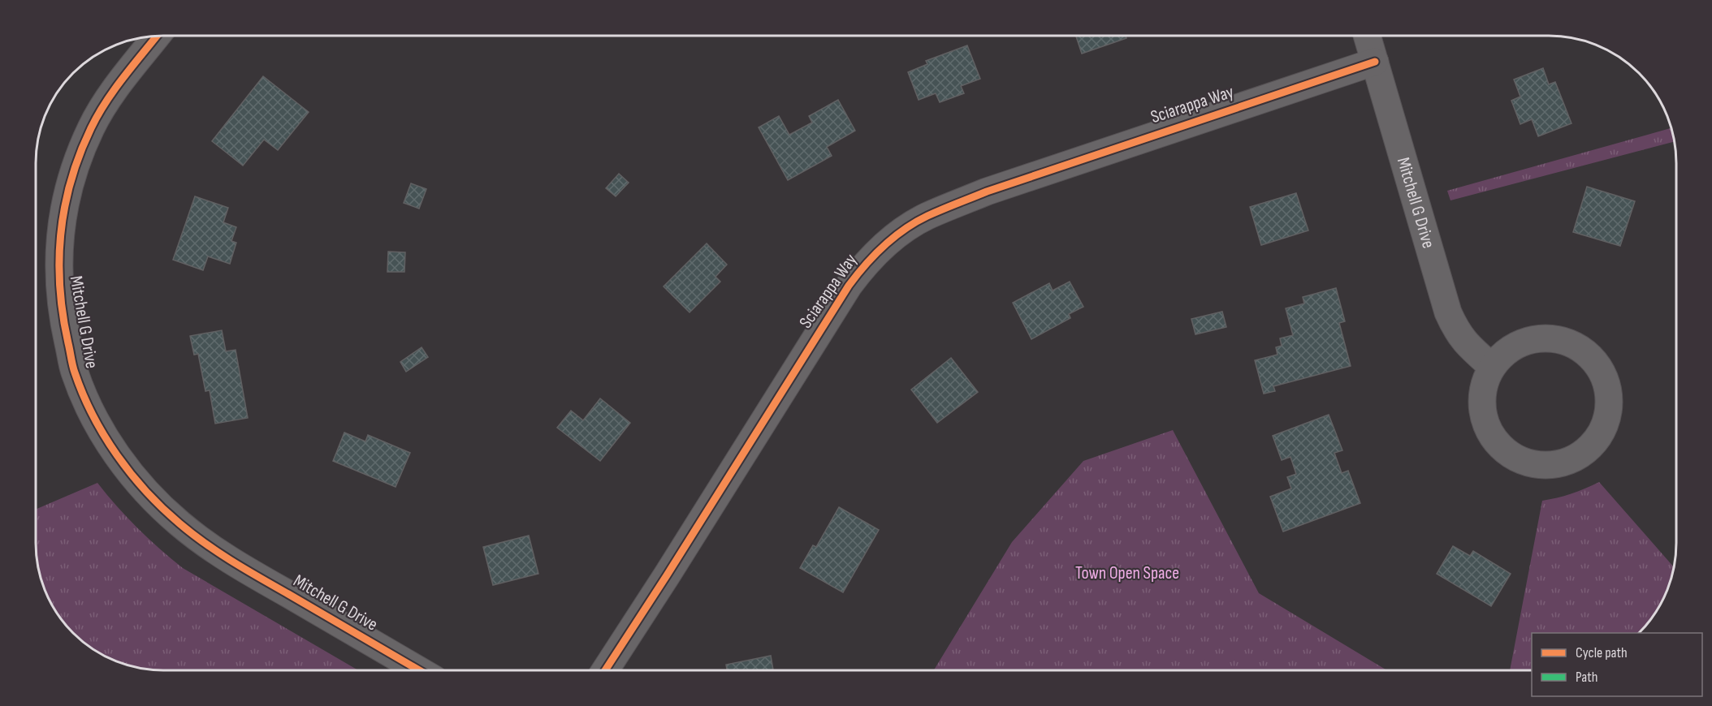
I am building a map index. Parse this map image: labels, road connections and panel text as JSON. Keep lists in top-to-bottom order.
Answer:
{
  "streets": {
    "street": ["Sciarappa Way", "Mitchell G Drive"]
  },
  "crossings": [
    ["Sciarappa Way", "Mitchell G Drive"]
  ],
  "parks": ["Town Open Space"],
  "legend": ["Cycle path", "Path"]
}
